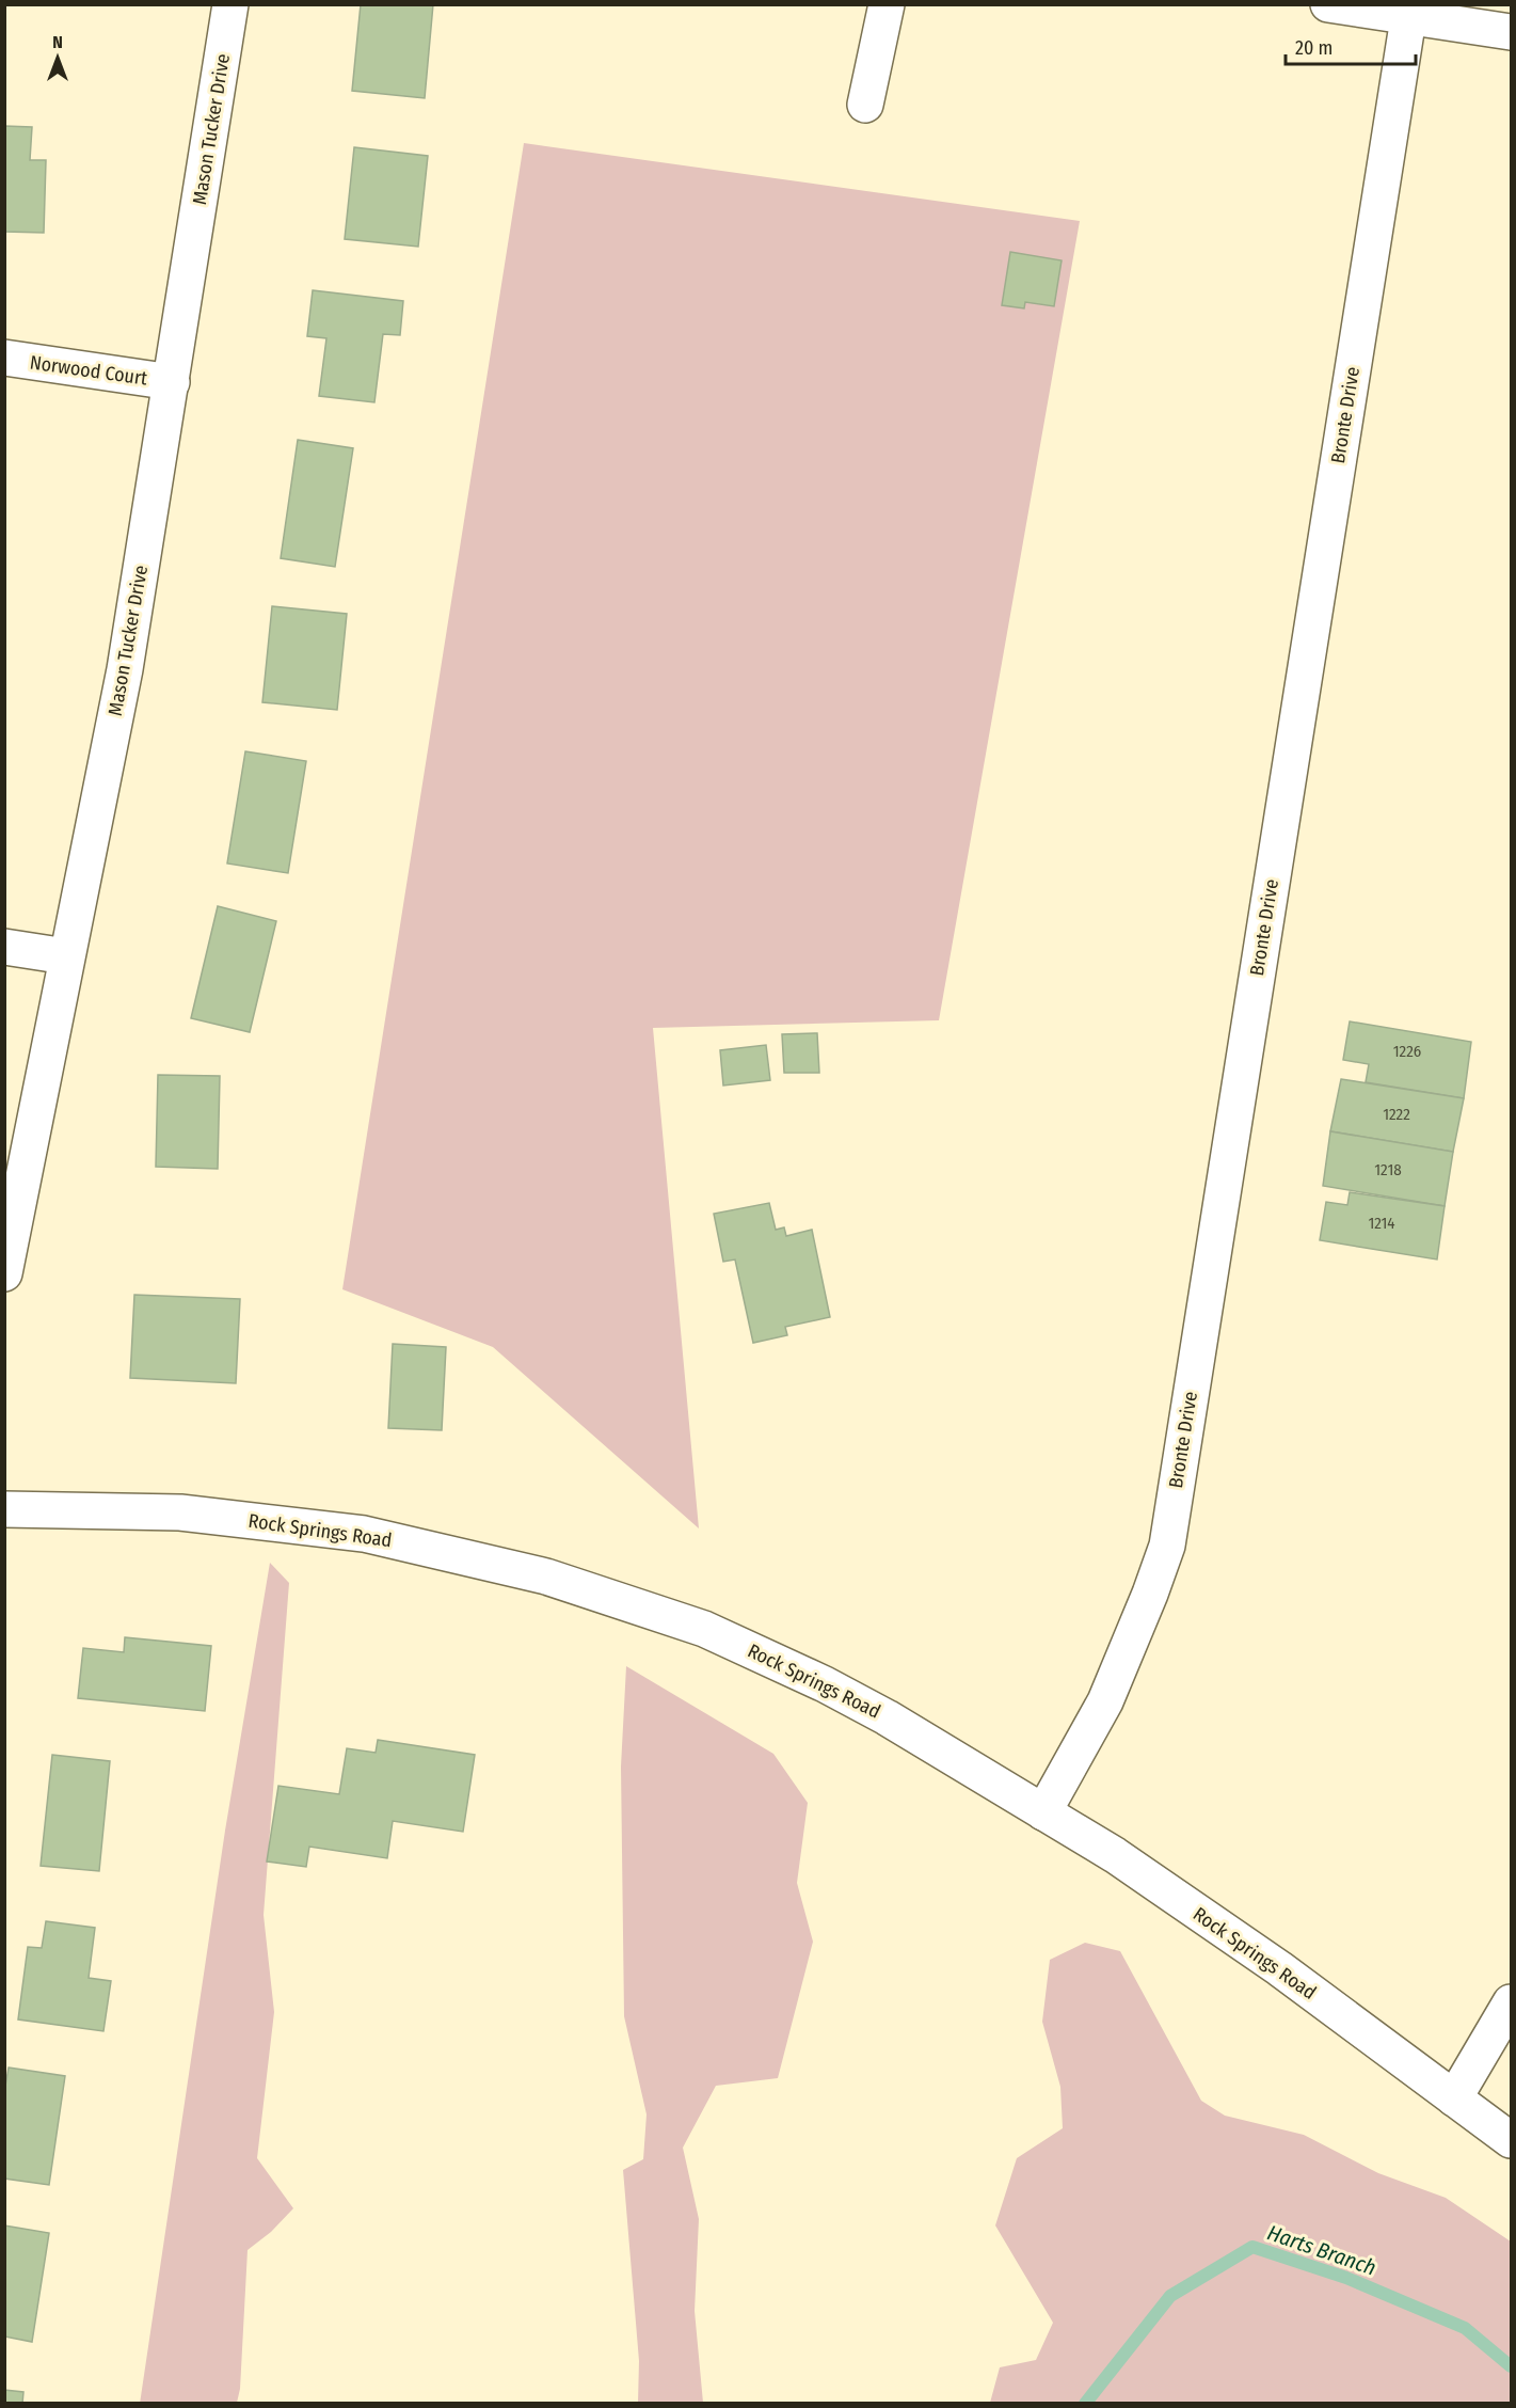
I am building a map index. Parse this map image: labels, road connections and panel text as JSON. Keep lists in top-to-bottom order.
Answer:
{
  "streets": {
    "street": [
      "Mason Tucker Drive",
      "Norwood Court",
      "Bronte Drive",
      "Rock Springs Road"
    ]
  },
  "crossings": [
    ["Mason Tucker Drive", "Norwood Court"],
    ["Bronte Drive", "Rock Springs Road"]
  ],
  "water": ["Harts Branch"],
  "house_numbers": [
    "1226",
    "1222",
    "1218",
    "1214"
  ],
  "scale_bar": "20 m",
  "north": "top"
}
